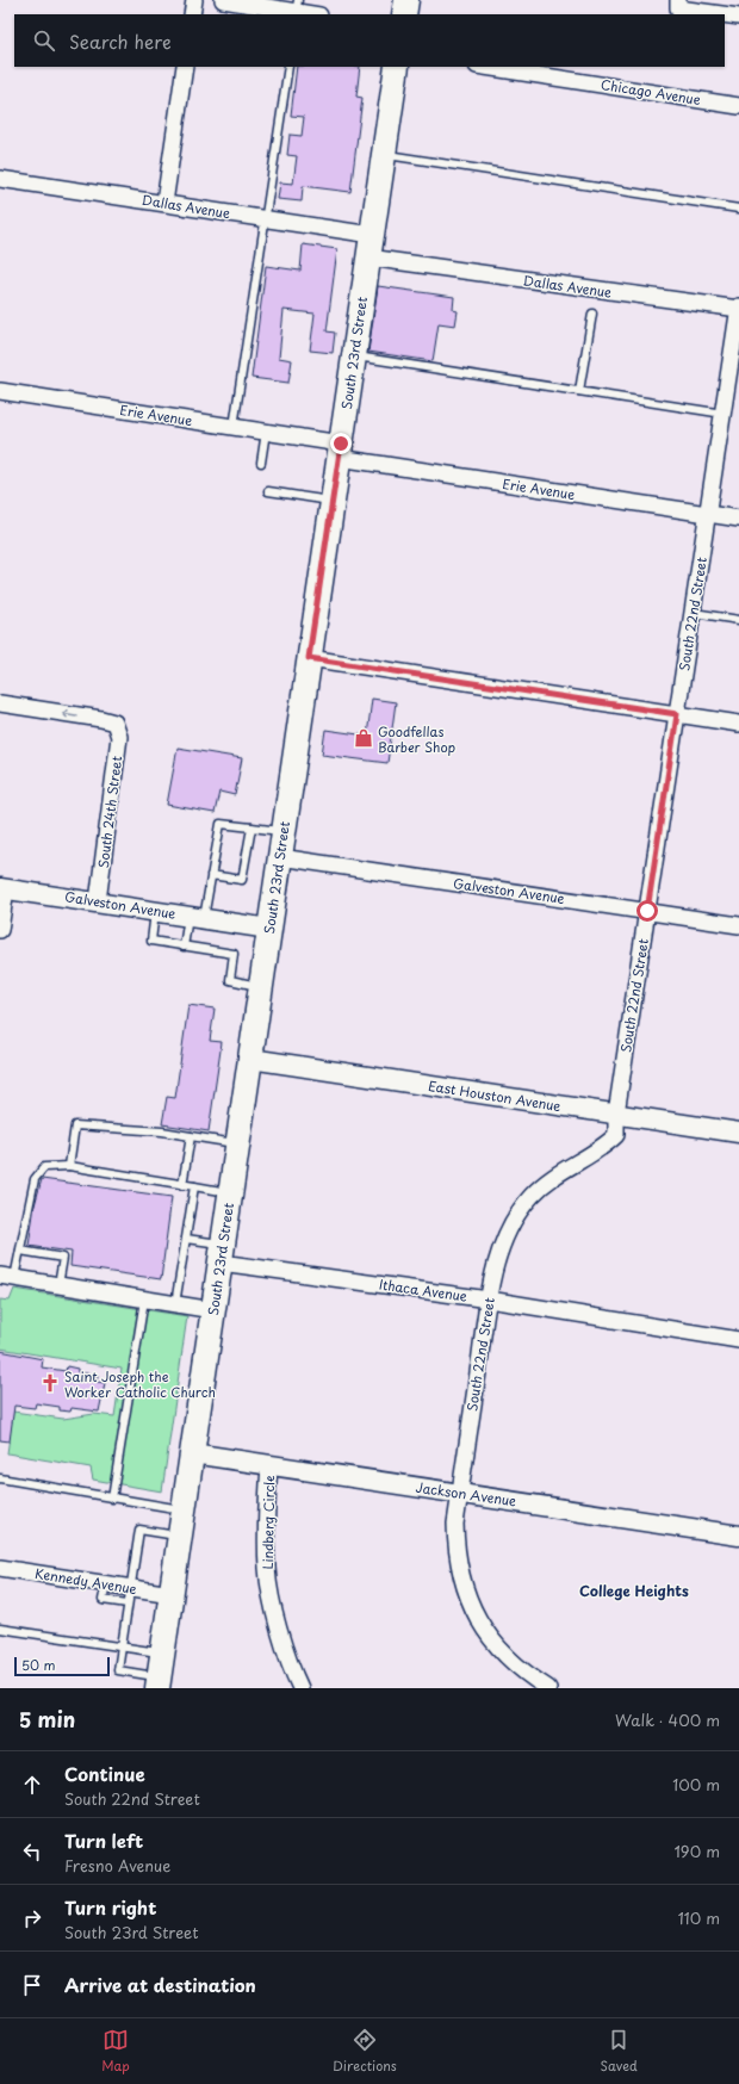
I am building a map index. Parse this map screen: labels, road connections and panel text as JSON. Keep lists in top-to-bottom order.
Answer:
{
  "streets": {
    "main road": ["South 23rd Street"],
    "street": [
      "Chicago Avenue",
      "Dallas Avenue",
      "Erie Avenue",
      "South 22nd Street",
      "South 24th Street",
      "Galveston Avenue",
      "East Houston Avenue",
      "Ithaca Avenue",
      "Jackson Avenue",
      "Lindberg Circle",
      "Kennedy Avenue"
    ]
  },
  "crossings": [
    ["Dallas Avenue", "South 23rd Street"],
    ["Dallas Avenue", "South 22nd Street"],
    ["South 23rd Street", "Erie Avenue"],
    ["South 23rd Street", "Galveston Avenue"],
    ["South 23rd Street", "East Houston Avenue"],
    ["South 23rd Street", "Ithaca Avenue"],
    ["South 23rd Street", "Jackson Avenue"],
    ["South 23rd Street", "Kennedy Avenue"],
    ["Erie Avenue", "South 22nd Street"],
    ["South 22nd Street", "Galveston Avenue"],
    ["South 22nd Street", "East Houston Avenue"],
    ["South 22nd Street", "Ithaca Avenue"],
    ["South 22nd Street", "Jackson Avenue"],
    ["South 24th Street", "Galveston Avenue"],
    ["Jackson Avenue", "Lindberg Circle"]
  ],
  "districts": ["College Heights"],
  "places": {
    "shop": ["Goodfellas Barber Shop"],
    "church": ["Saint Joseph the Worker Catholic Church"]
  },
  "scale_bar": "50 m",
  "page": {
    "search": "Search here",
    "scale": "50 m",
    "heading": ["5 min", "Walk · 400 m"],
    "list": [
      ["Continue", "South 22nd Street", "100 m"],
      ["Turn left", "Fresno Avenue", "190 m"],
      ["Turn right", "South 23rd Street", "110 m"],
      "Arrive at destination"
    ],
    "nav": ["Map", "Directions", "Saved"]
  }
}
